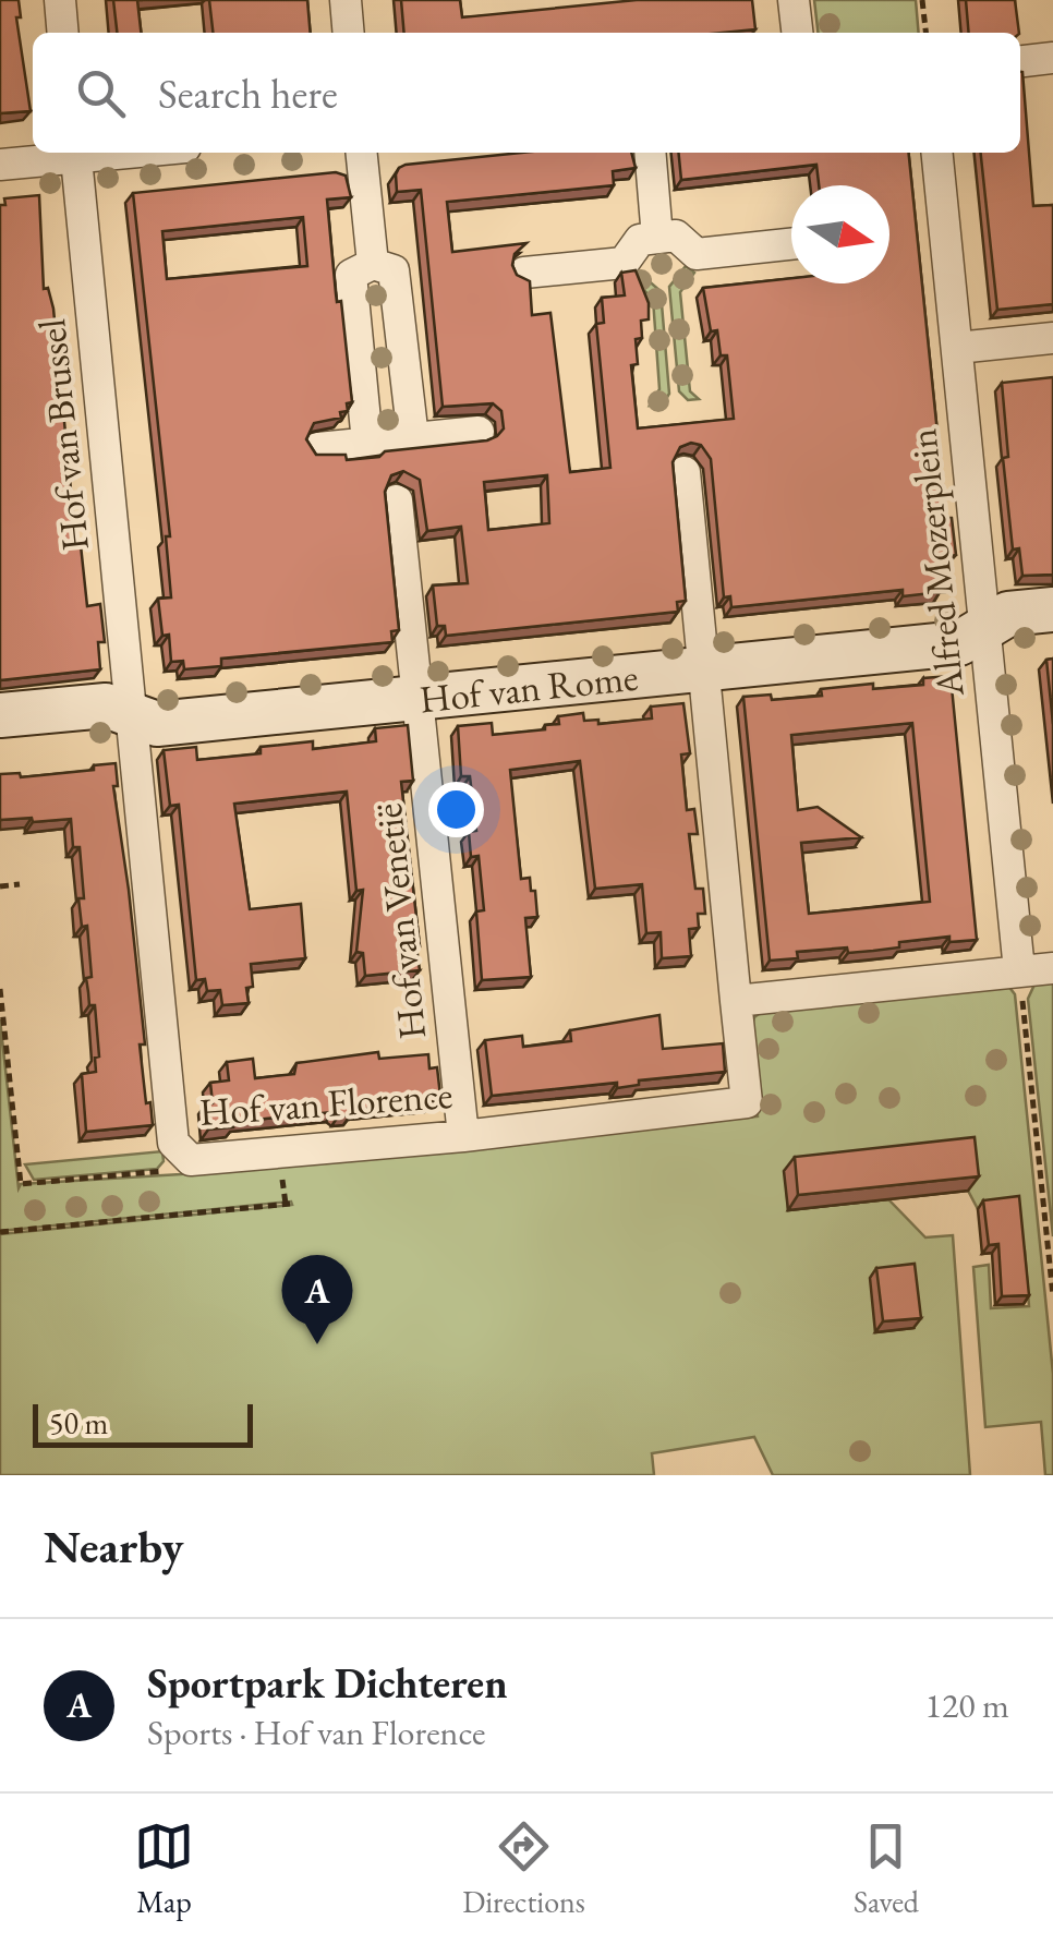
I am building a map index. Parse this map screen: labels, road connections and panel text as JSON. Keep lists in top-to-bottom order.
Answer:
{
  "streets": {
    "street": [
      "Hof van Brussel",
      "Alfred Mozerplein",
      "Hof van Rome",
      "Hof van Venetië",
      "Hof van Florence"
    ]
  },
  "crossings": [
    ["Hof van Brussel", "Hof van Rome"],
    ["Hof van Brussel", "Hof van Florence"],
    ["Alfred Mozerplein", "Hof van Rome"],
    ["Hof van Rome", "Hof van Venetië"],
    ["Hof van Rome", "Hof van Florence"],
    ["Hof van Venetië", "Hof van Florence"]
  ],
  "scale_bar": "50 m",
  "north": "right",
  "page": {
    "search": "Search here",
    "pins": "A",
    "scale": "50 m",
    "heading": "Nearby",
    "list": [
      {
        "mark": "A",
        "name": "Sportpark Dichteren",
        "note": "Sports · Hof van Florence",
        "value": "120 m"
      }
    ],
    "nav": ["Map", "Directions", "Saved"]
  }
}
